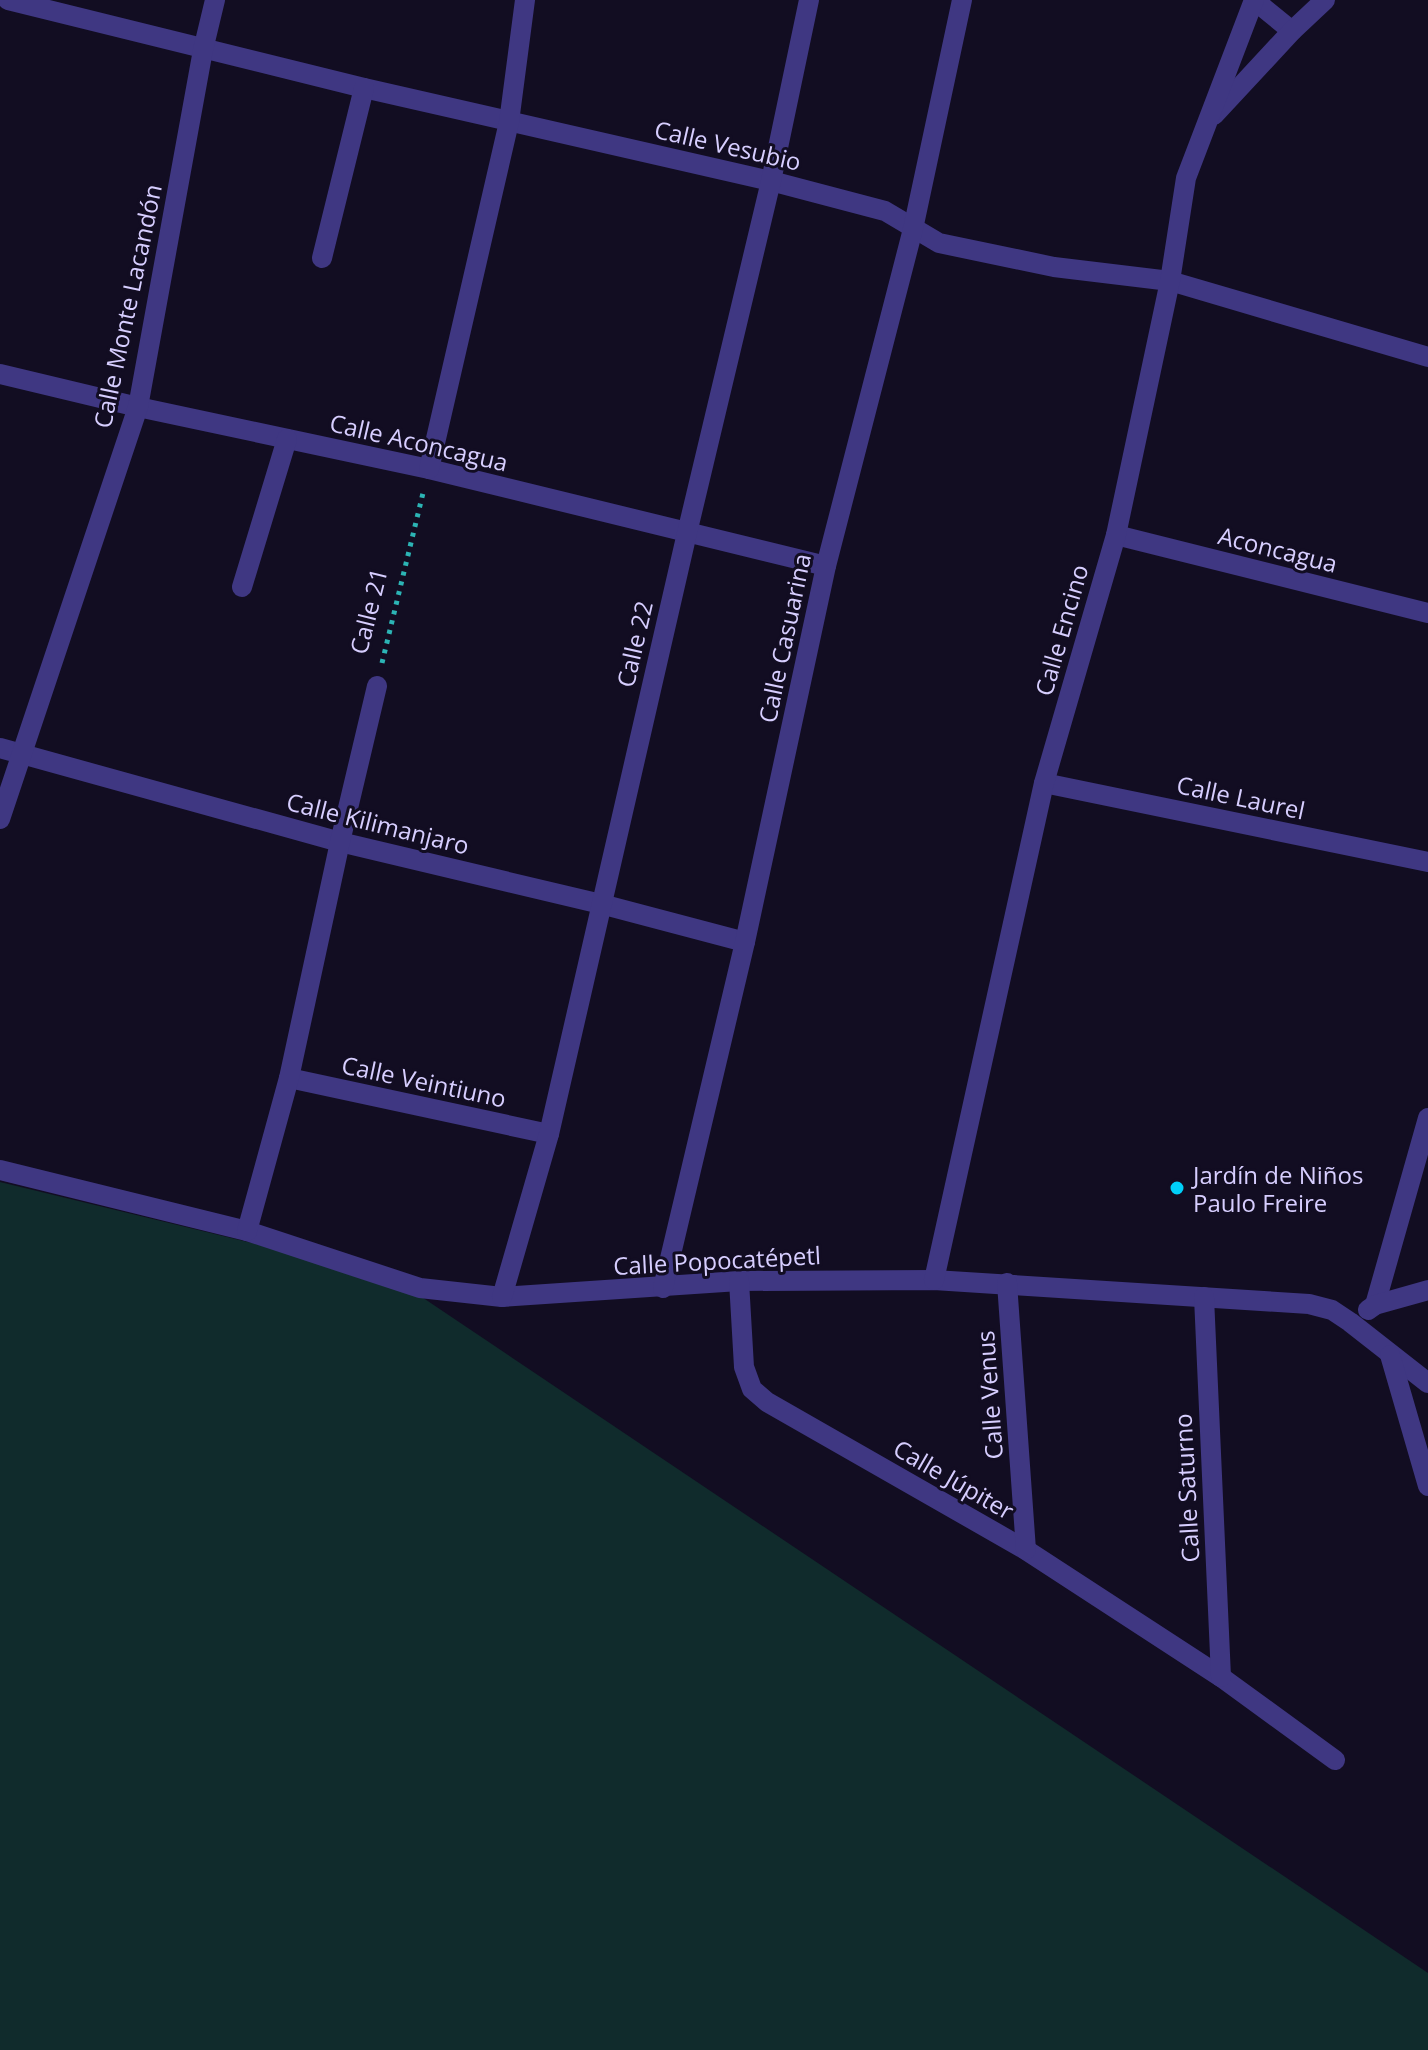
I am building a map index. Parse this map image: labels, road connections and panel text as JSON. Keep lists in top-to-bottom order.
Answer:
{
  "streets": {
    "street": [
      "Calle Vesubio",
      "Calle Monte Lacandón",
      "Calle Aconcagua",
      "Aconcagua",
      "Calle 21",
      "Calle Encino",
      "Calle Casuarina",
      "Calle 22",
      "Calle Laurel",
      "Calle Kilimanjaro",
      "Calle Veintiuno",
      "Calle Popocatépetl",
      "Calle Venus",
      "Calle Júpiter",
      "Calle Saturno"
    ]
  },
  "crossings": [
    ["Calle Vesubio", "Calle Monte Lacandón"],
    ["Calle Vesubio", "Calle Encino"],
    ["Calle Vesubio", "Calle Casuarina"],
    ["Calle Vesubio", "Calle 22"],
    ["Calle Monte Lacandón", "Calle Aconcagua"],
    ["Calle Monte Lacandón", "Calle Kilimanjaro"],
    ["Calle Aconcagua", "Calle 21"],
    ["Calle Aconcagua", "Calle Casuarina"],
    ["Calle Aconcagua", "Calle 22"],
    ["Aconcagua", "Calle Encino"],
    ["Calle 21", "Calle Kilimanjaro"],
    ["Calle 21", "Calle Veintiuno"],
    ["Calle 21", "Calle Popocatépetl"],
    ["Calle Encino", "Calle Laurel"],
    ["Calle Encino", "Calle Popocatépetl"],
    ["Calle Casuarina", "Calle Kilimanjaro"],
    ["Calle Casuarina", "Calle Popocatépetl"],
    ["Calle 22", "Calle Kilimanjaro"],
    ["Calle 22", "Calle Veintiuno"],
    ["Calle 22", "Calle Popocatépetl"],
    ["Calle Popocatépetl", "Calle Venus"],
    ["Calle Popocatépetl", "Calle Júpiter"],
    ["Calle Popocatépetl", "Calle Saturno"],
    ["Calle Venus", "Calle Júpiter"],
    ["Calle Júpiter", "Calle Saturno"]
  ],
  "places": ["Jardín de Niños Paulo Freire"]
}
